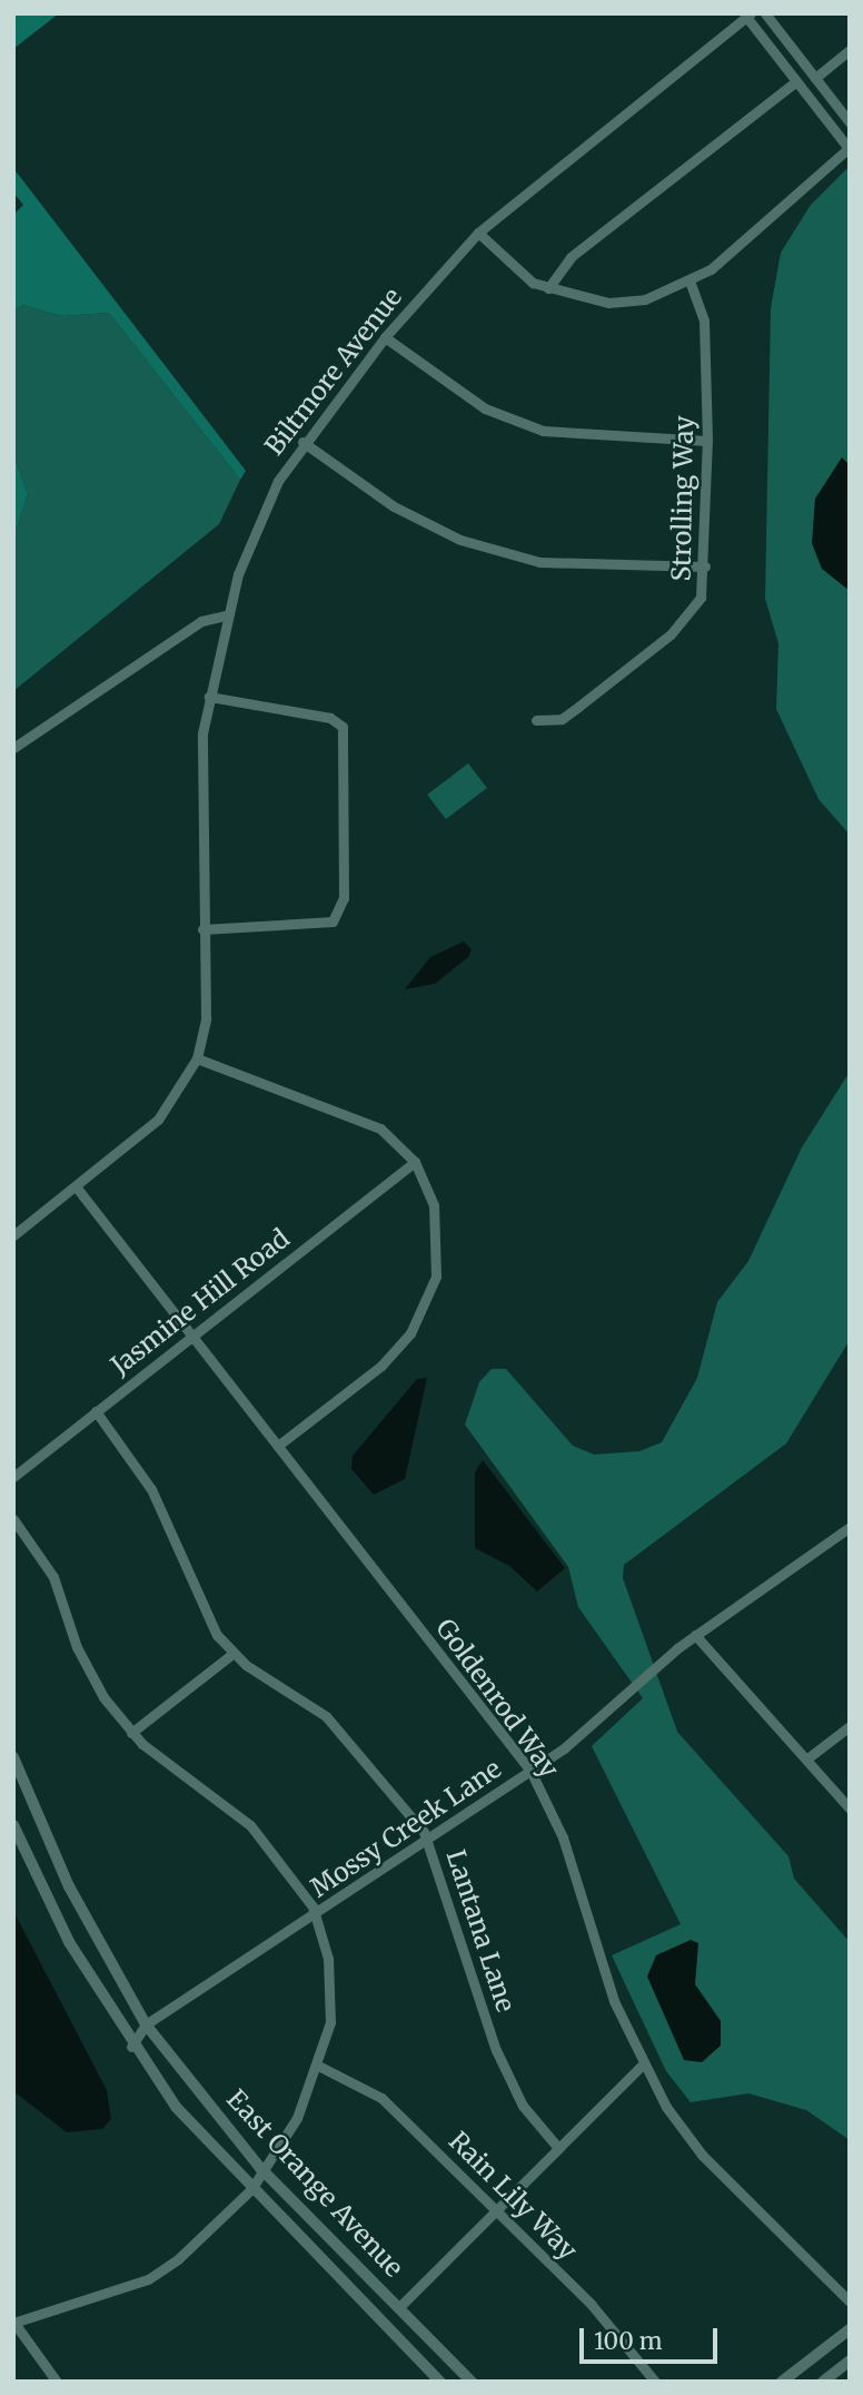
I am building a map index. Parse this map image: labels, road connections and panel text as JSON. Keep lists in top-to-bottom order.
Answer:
{
  "streets": {
    "street": [
      "Biltmore Avenue",
      "Strolling Way",
      "Jasmine Hill Road",
      "Goldenrod Way",
      "Mossy Creek Lane",
      "Lantana Lane",
      "East Orange Avenue",
      "Rain Lily Way"
    ]
  },
  "crossings": [
    ["Biltmore Avenue", "Goldenrod Way"],
    ["Jasmine Hill Road", "Goldenrod Way"],
    ["Jasmine Hill Road", "Lantana Lane"],
    ["Goldenrod Way", "Mossy Creek Lane"],
    ["Mossy Creek Lane", "Lantana Lane"],
    ["Mossy Creek Lane", "East Orange Avenue"]
  ],
  "scale_bar": "100 m"
}
